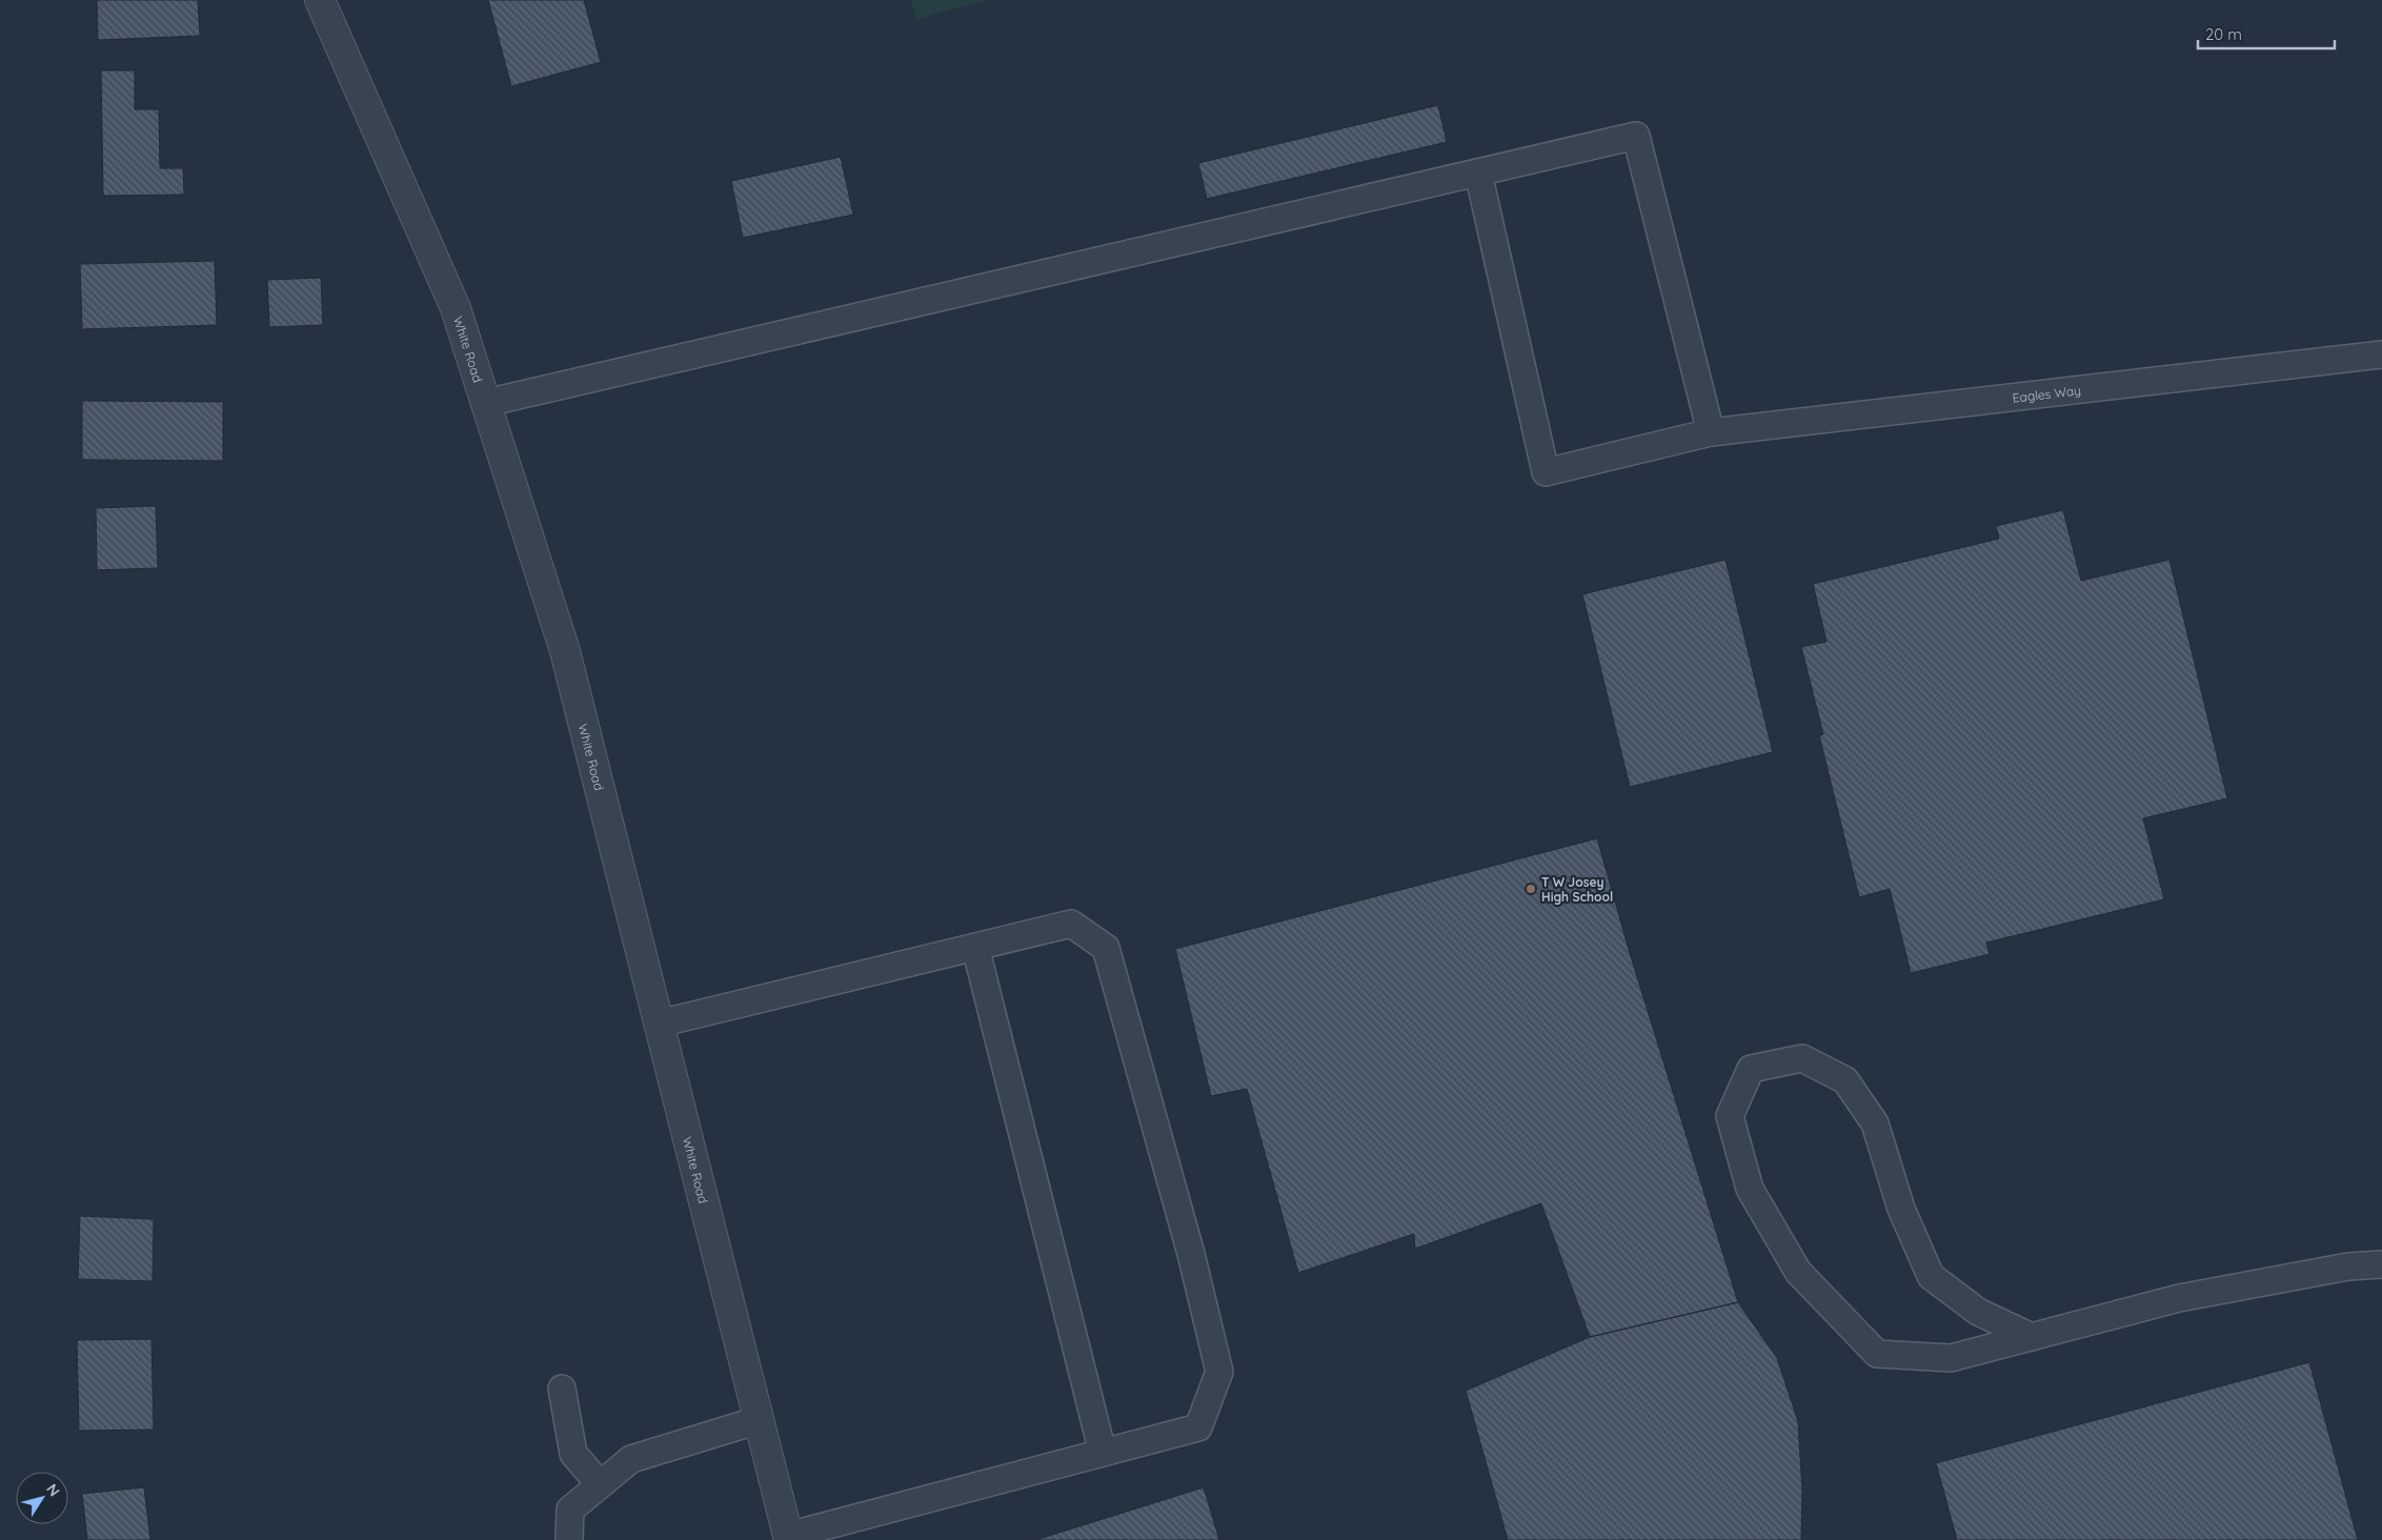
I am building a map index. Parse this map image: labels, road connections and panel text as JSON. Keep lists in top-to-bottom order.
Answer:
{
  "streets": {
    "street": ["White Road"],
    "lane": ["Eagles Way"]
  },
  "places": ["T W Josey High School"],
  "scale_bar": "20 m",
  "north": "top right"
}
